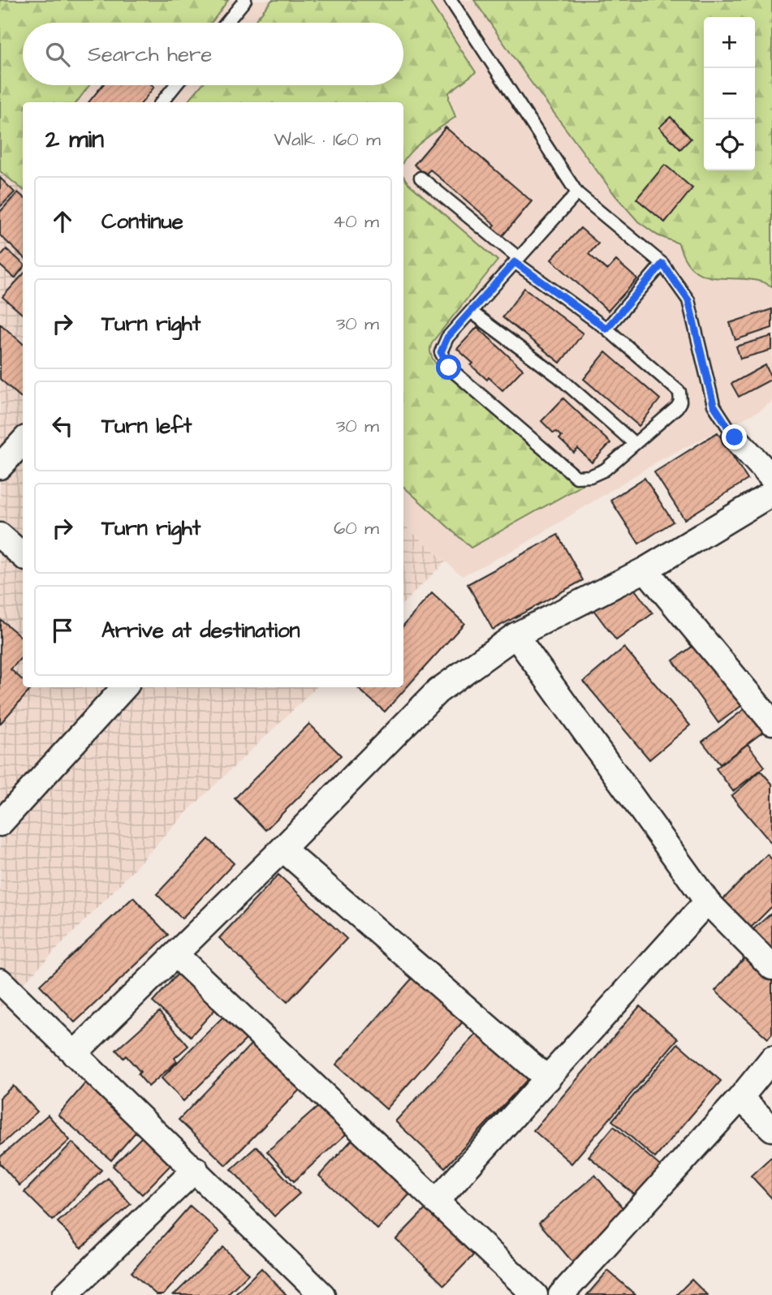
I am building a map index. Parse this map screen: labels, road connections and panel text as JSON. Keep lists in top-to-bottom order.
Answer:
{
  "page": {
    "map_buttons": ["+", "−"],
    "search": "Search here",
    "heading": ["2 min", "Walk · 160 m"],
    "list": [
      ["Continue", "40 m"],
      ["Turn right", "30 m"],
      ["Turn left", "30 m"],
      ["Turn right", "60 m"],
      "Arrive at destination"
    ]
  }
}
